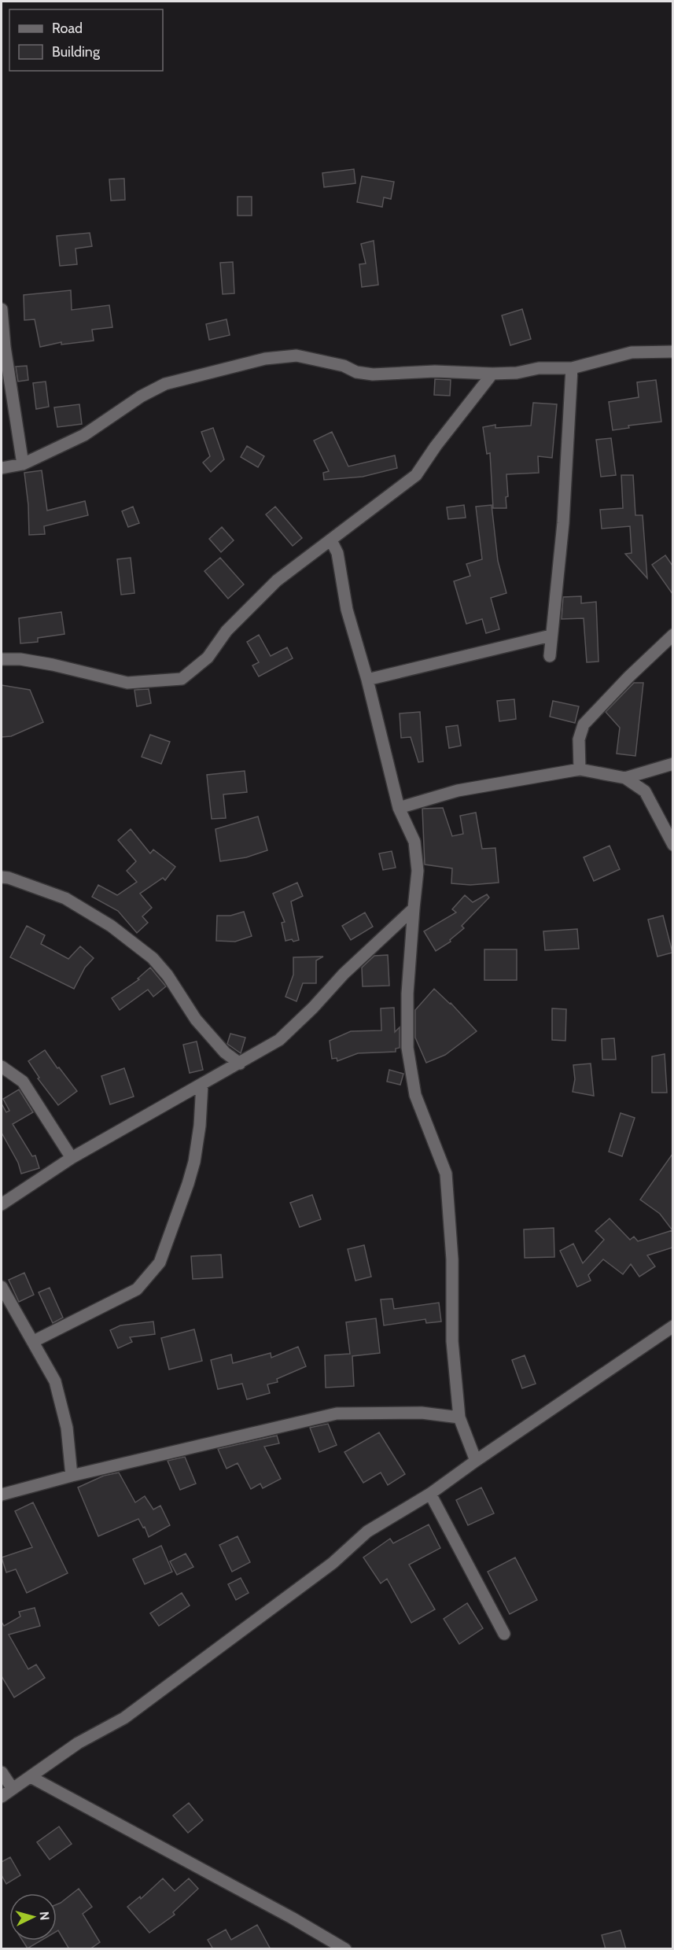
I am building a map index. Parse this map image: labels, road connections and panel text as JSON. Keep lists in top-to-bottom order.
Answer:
{
  "legend": ["Road", "Building"],
  "north": "right"
}
